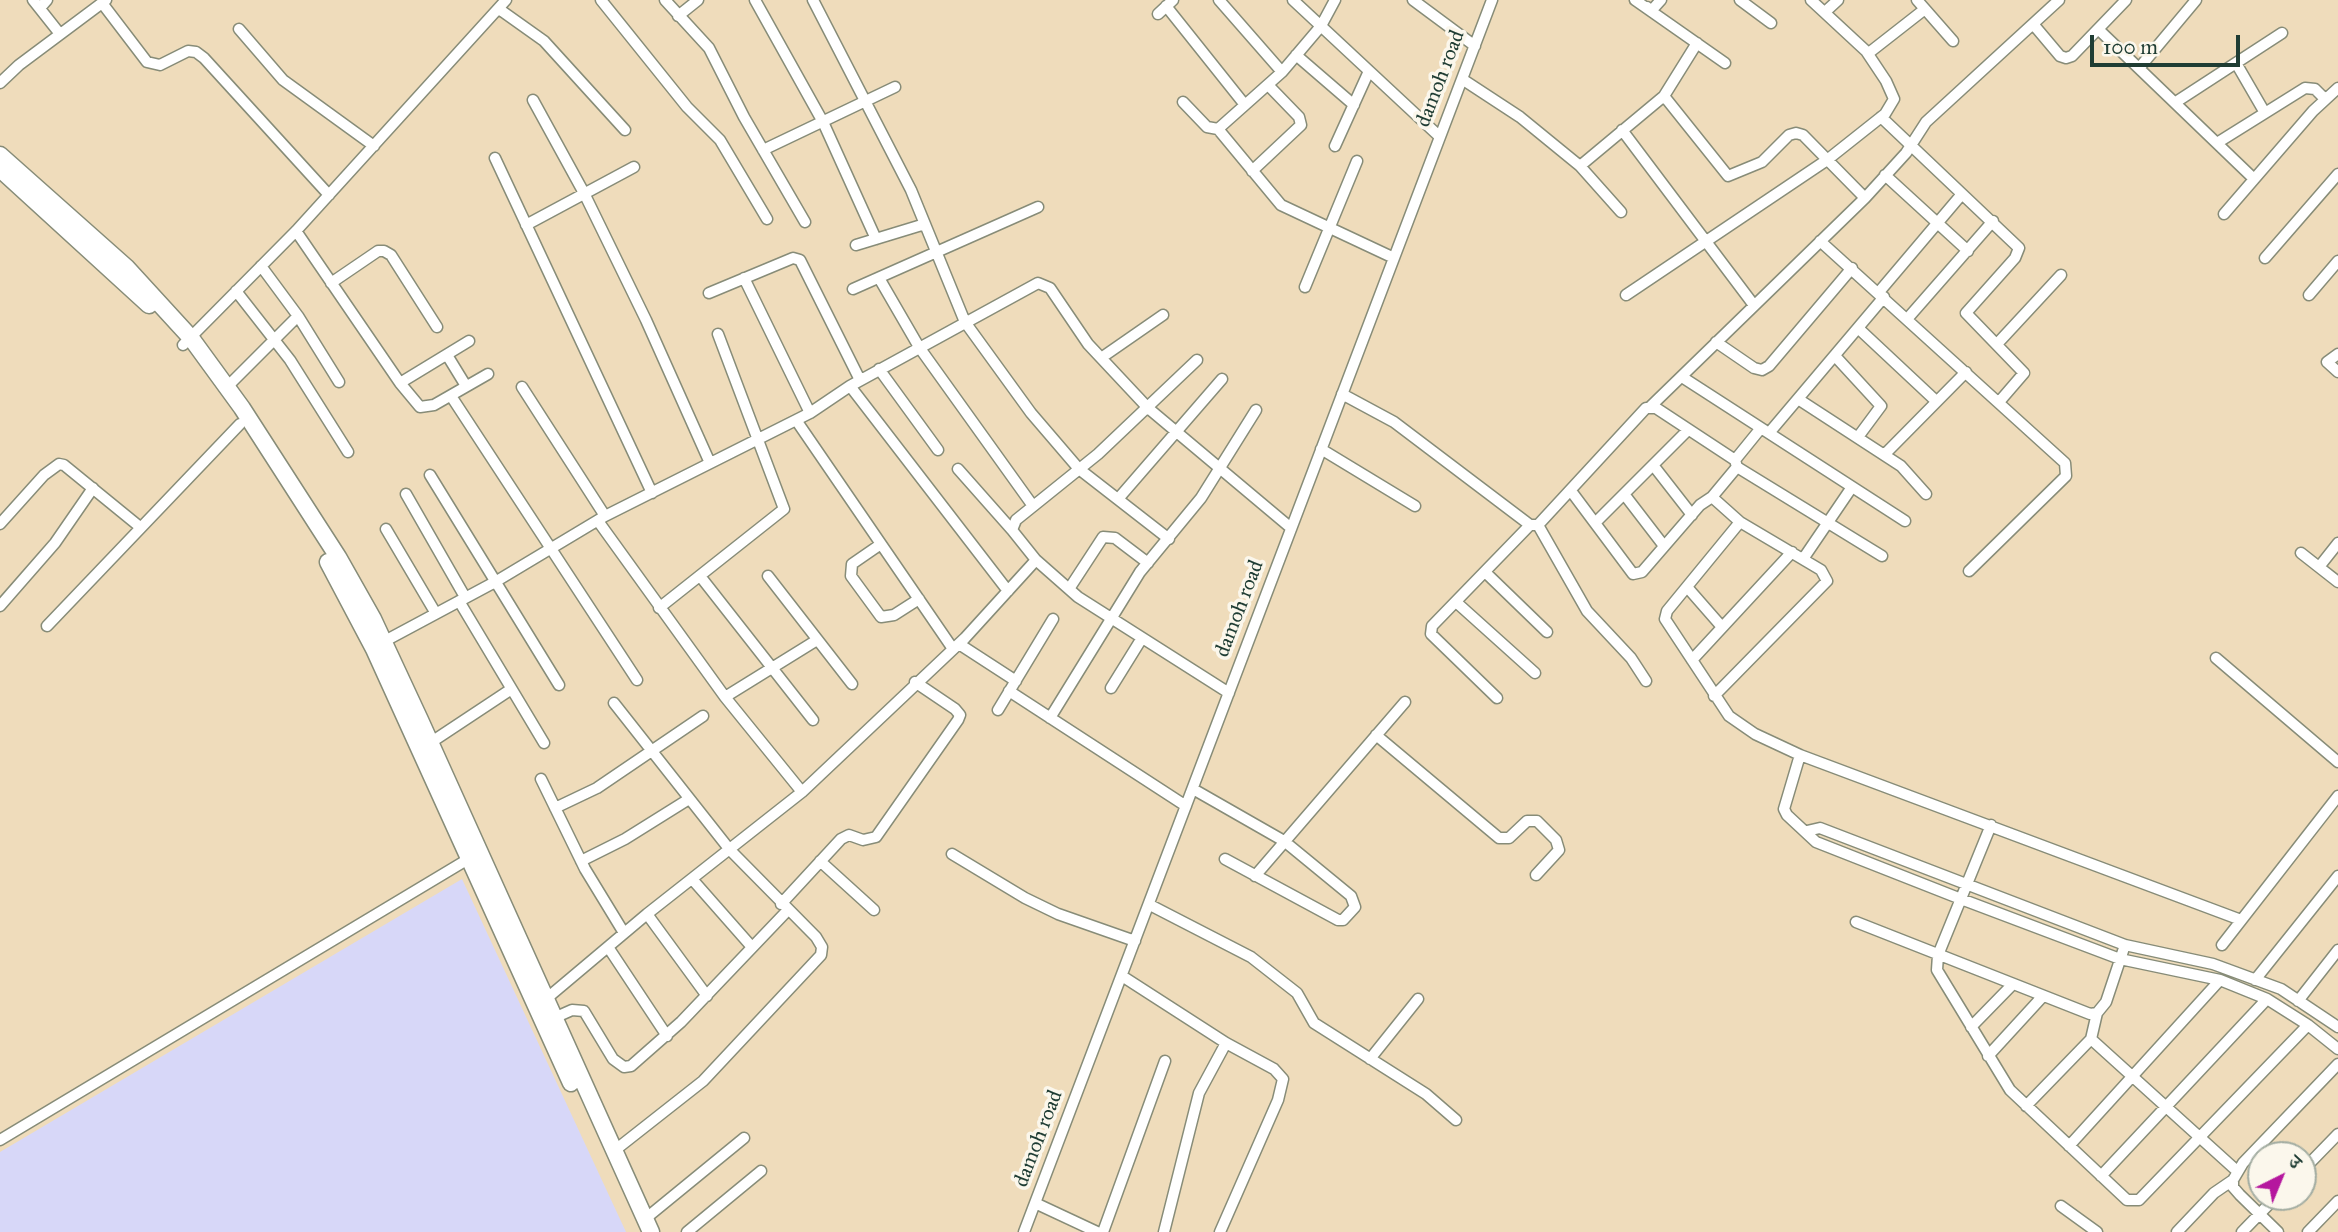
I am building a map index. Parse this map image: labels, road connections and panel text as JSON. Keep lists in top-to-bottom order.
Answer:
{
  "streets": {
    "street": ["damoh road"]
  },
  "scale_bar": "100 m",
  "north": "top right"
}
